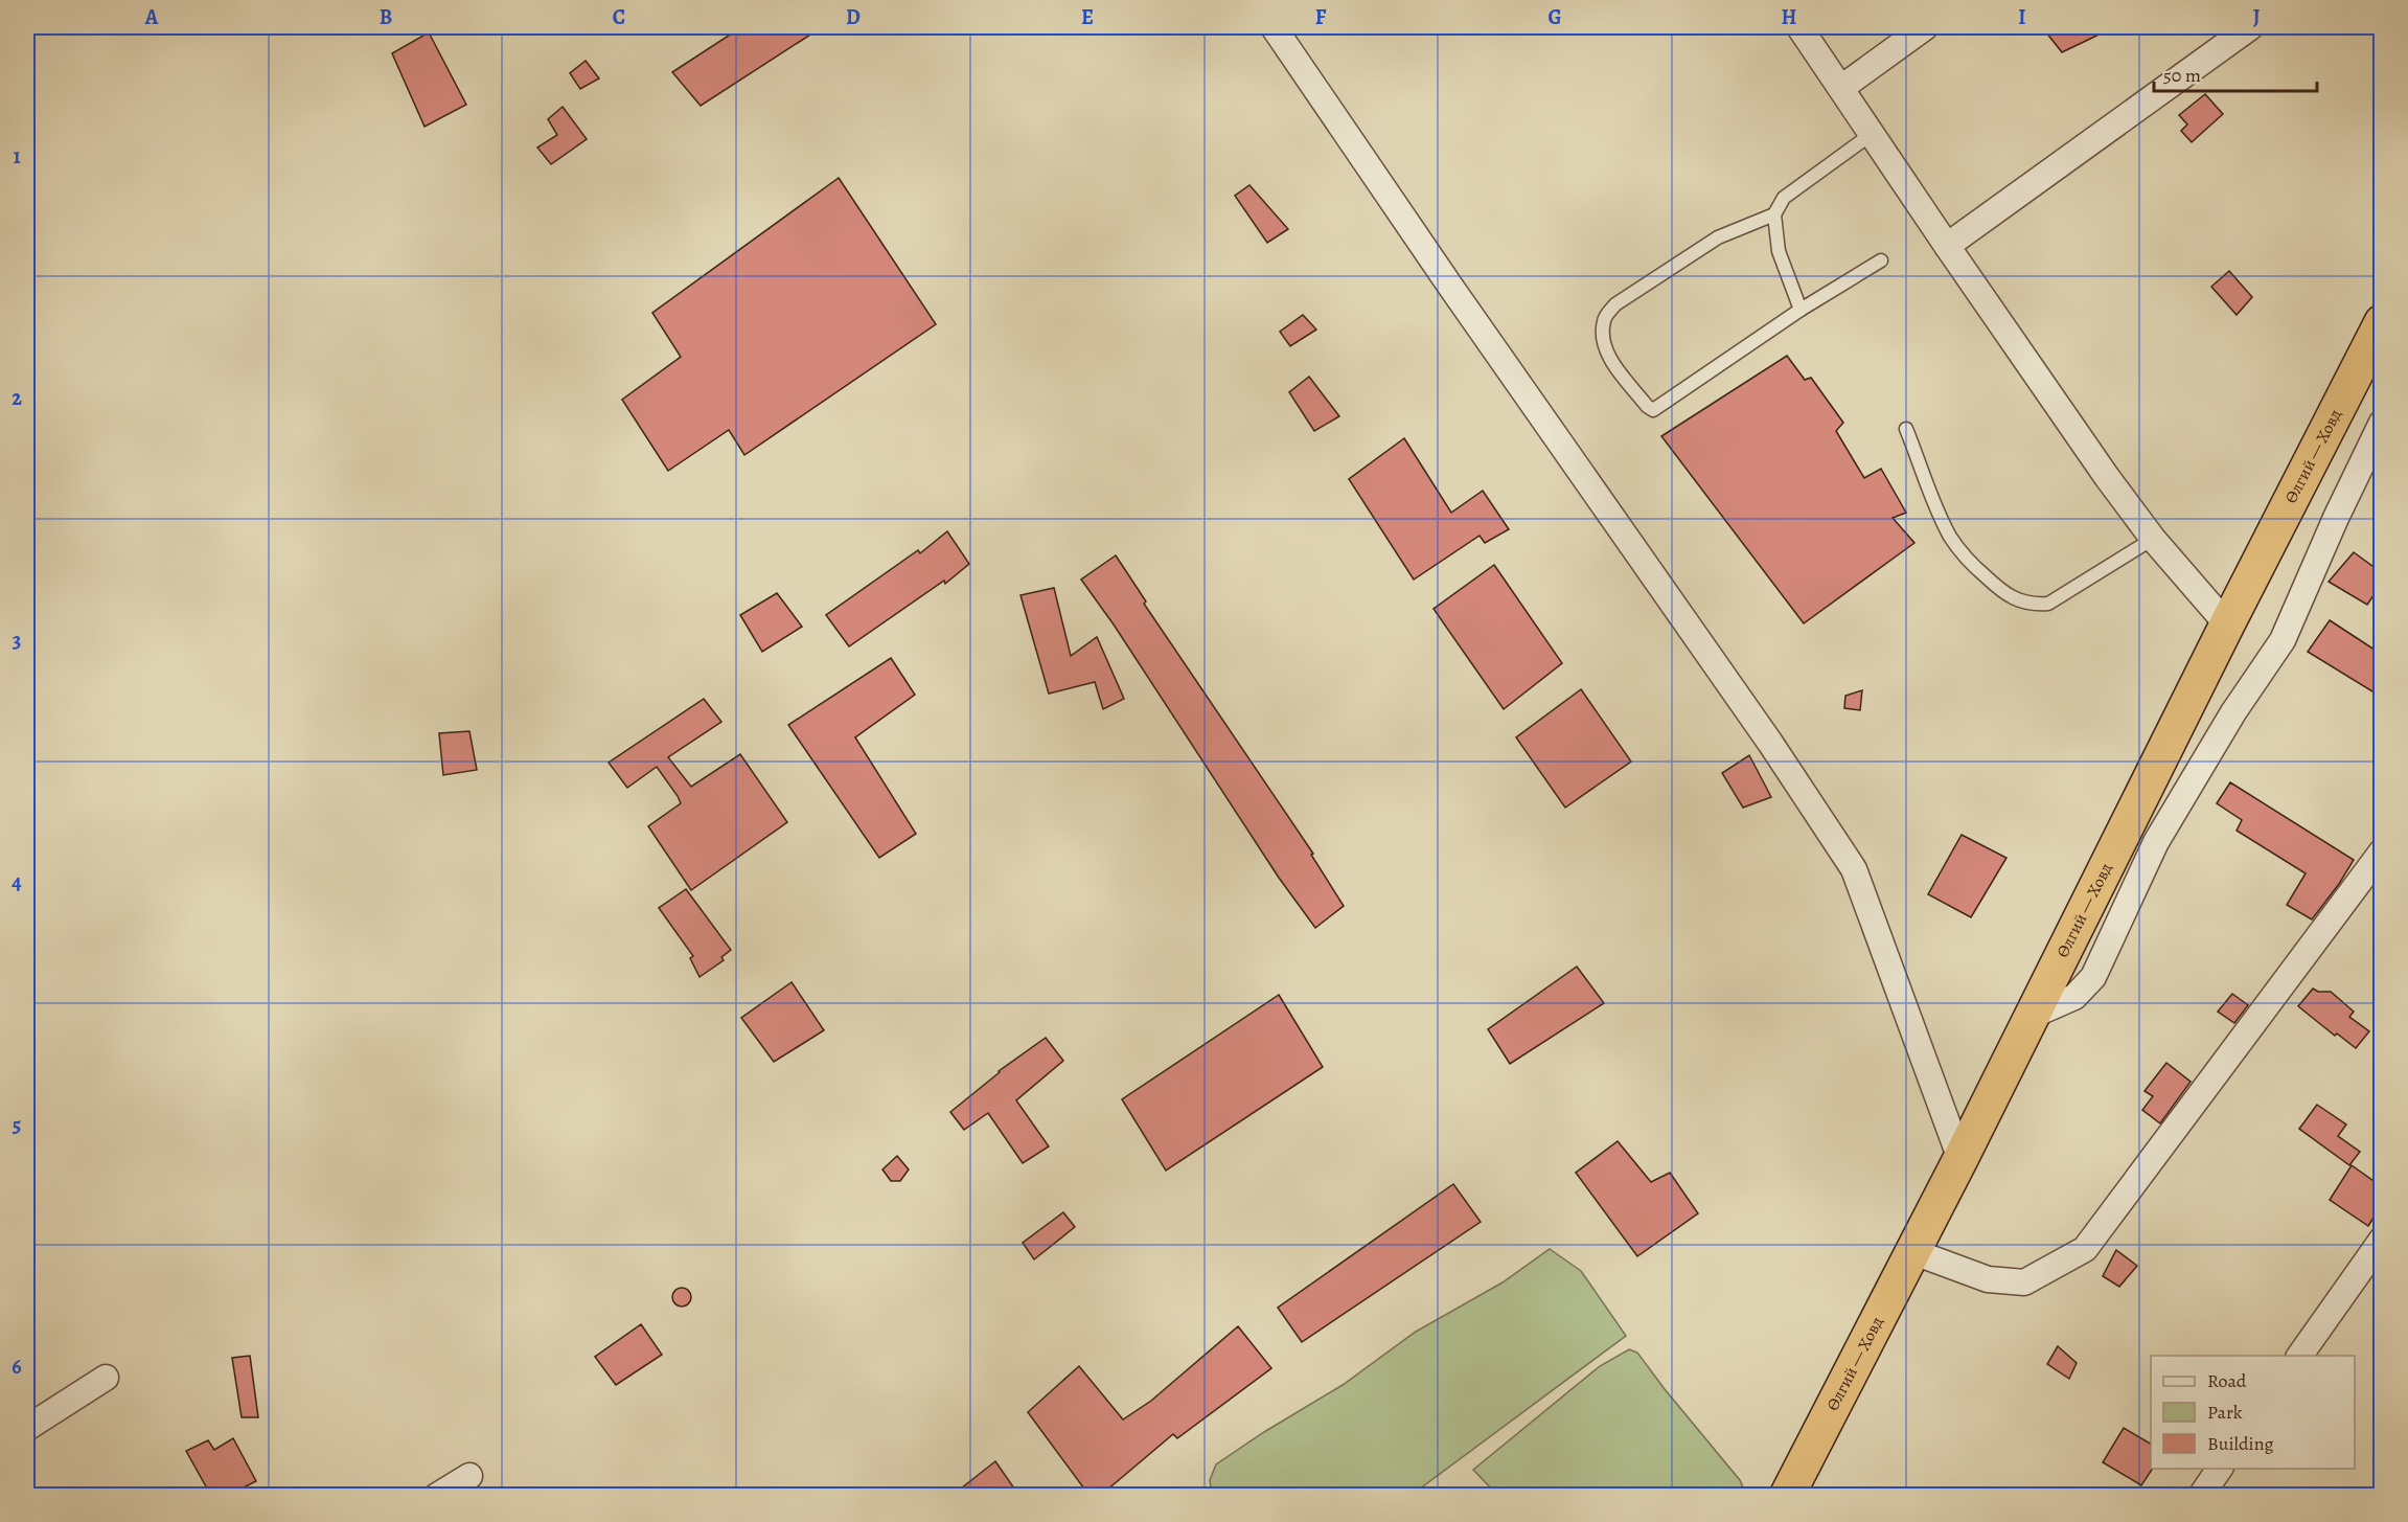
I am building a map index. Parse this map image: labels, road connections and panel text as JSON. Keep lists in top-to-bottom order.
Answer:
{
  "streets": {
    "highway": ["Өлгий — Ховд"]
  },
  "legend": ["Road", "Park", "Building"],
  "scale_bar": "50 m",
  "grid": {
    "columns": [
      "A",
      "B",
      "C",
      "D",
      "E",
      "F",
      "G",
      "H",
      "I",
      "J"
    ],
    "rows": [
      "1",
      "2",
      "3",
      "4",
      "5",
      "6"
    ]
  }
}
